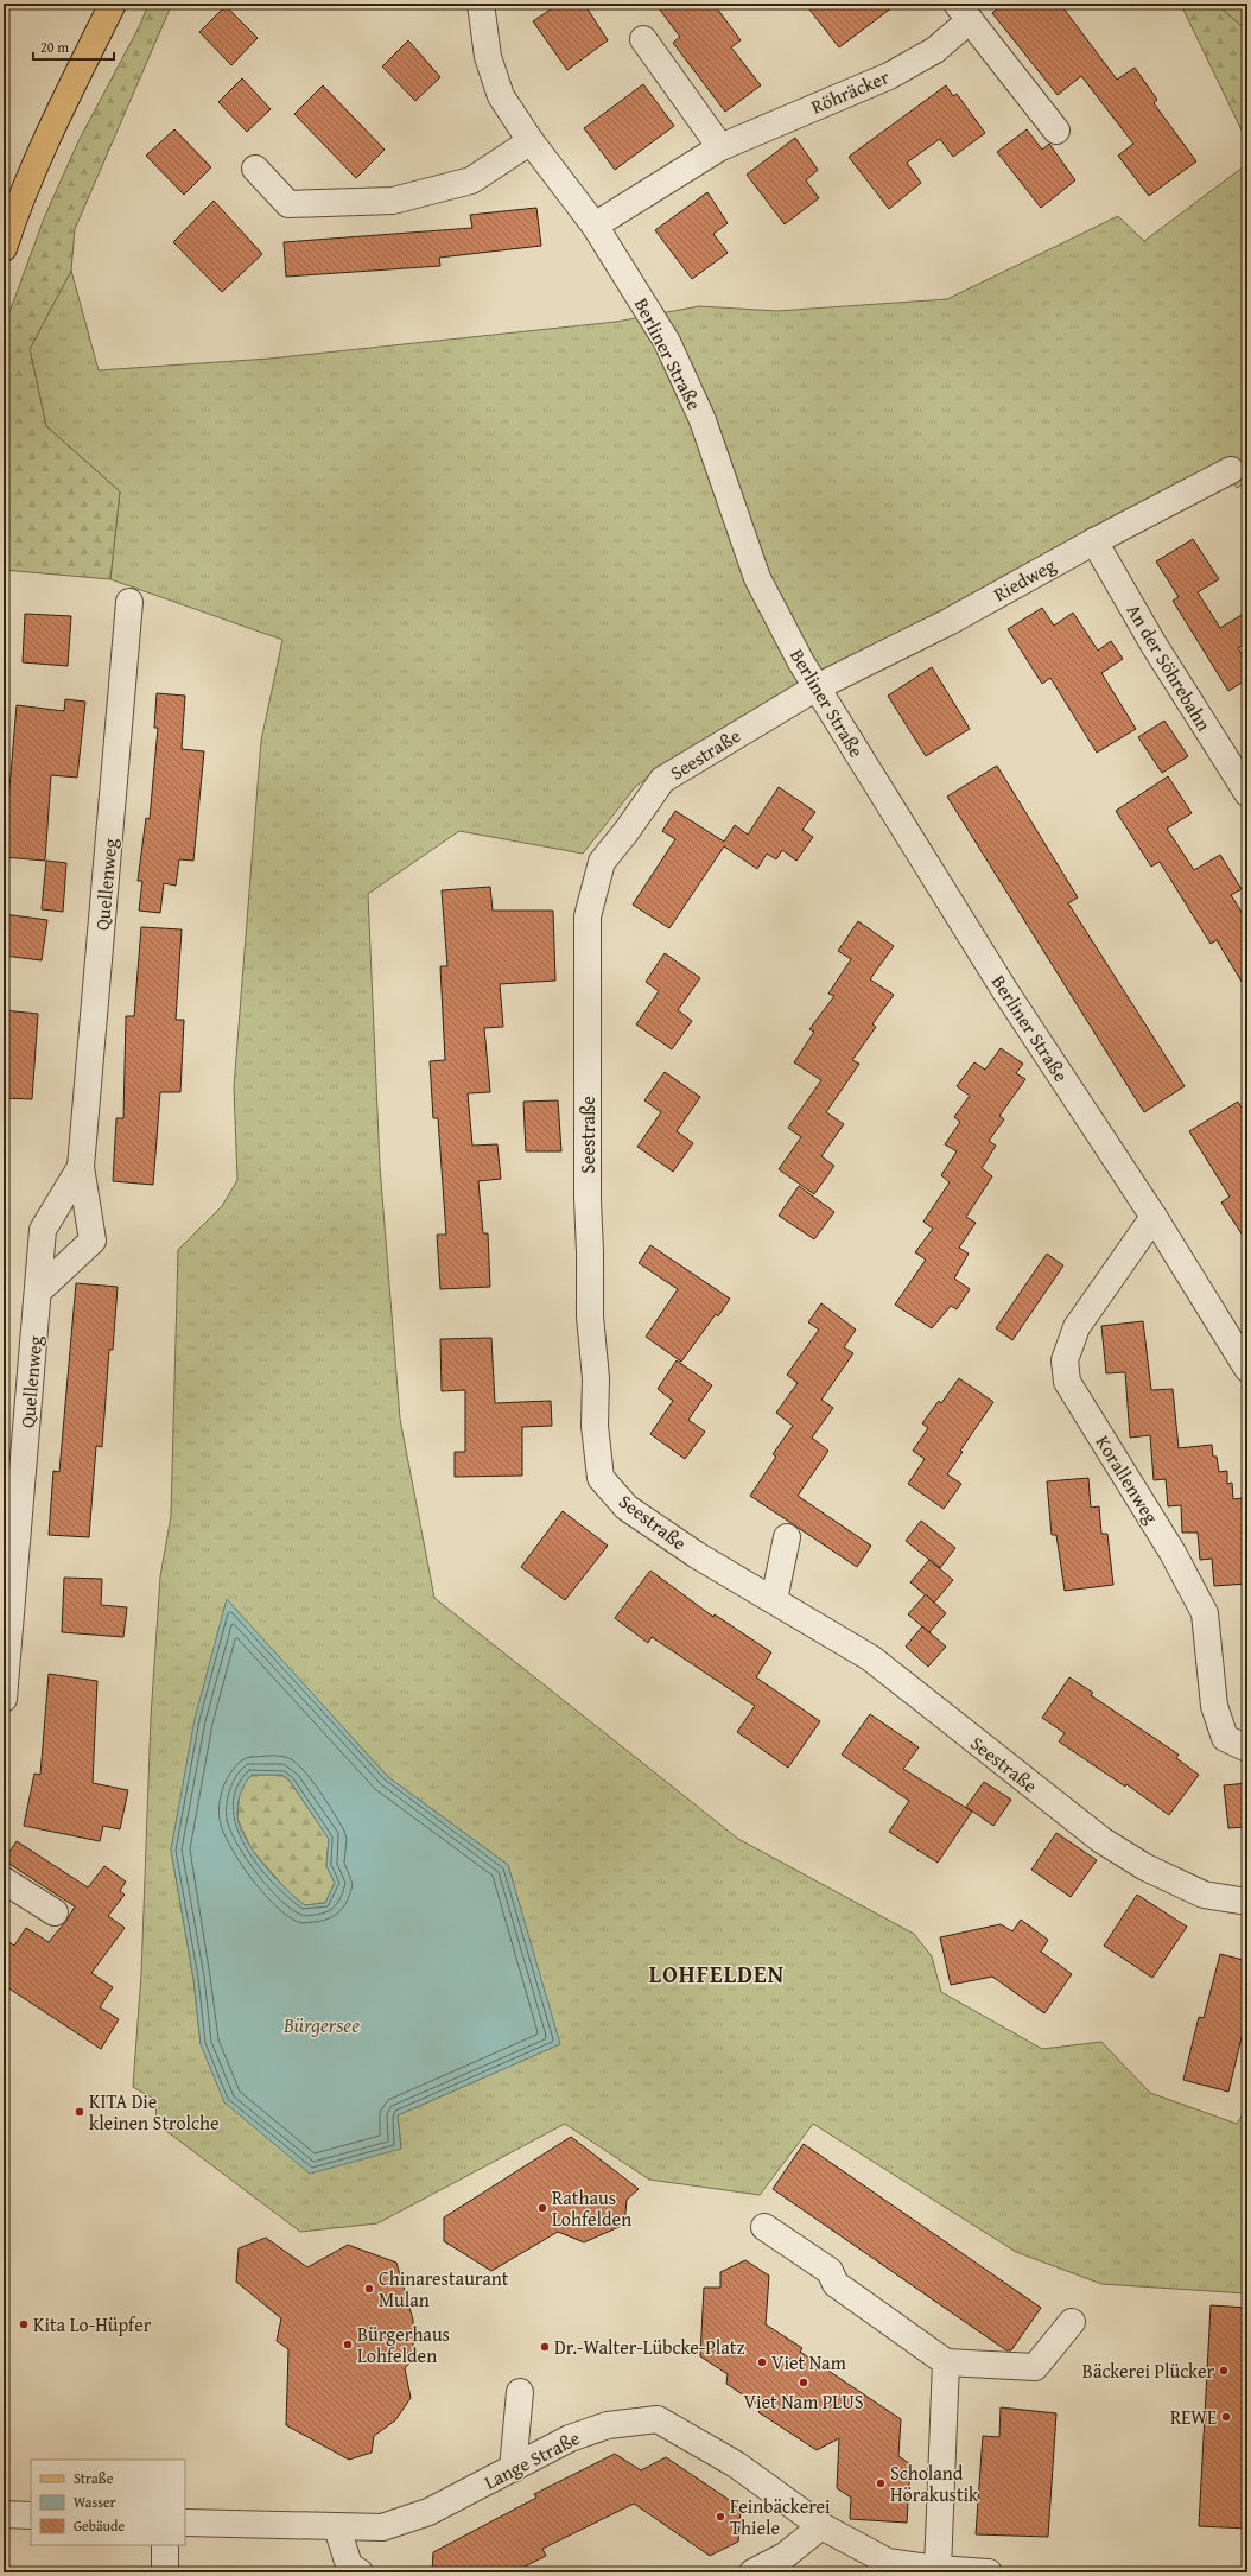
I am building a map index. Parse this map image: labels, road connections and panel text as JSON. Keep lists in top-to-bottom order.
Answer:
{
  "streets": {
    "street": [
      "Röhräcker",
      "Berliner Straße",
      "Riedweg",
      "An der Söhrebahn",
      "Seestraße",
      "Quellenweg",
      "Korallenweg",
      "Lange Straße"
    ]
  },
  "crossings": [
    ["Röhräcker", "Berliner Straße"],
    ["Berliner Straße", "Riedweg"],
    ["Berliner Straße", "Seestraße"],
    ["Berliner Straße", "Korallenweg"],
    ["Riedweg", "An der Söhrebahn"],
    ["Riedweg", "Seestraße"]
  ],
  "districts": ["LOHFELDEN"],
  "water": ["Bürgersee"],
  "places": [
    "KITA Die kleinen Strolche",
    "Rathaus Lohfelden",
    "Chinarestaurant Mulan",
    "Kita Lo-Hüpfer",
    "Bürgerhaus Lohfelden",
    "Dr.-Walter-Lübcke-Platz",
    "Viet Nam",
    "Bäckerei Plücker",
    "Viet Nam PLUS",
    "REWE",
    "Scholand Hörakustik",
    "Feinbäckerei Thiele"
  ],
  "legend": ["Straße", "Wasser", "Gebäude"],
  "scale_bar": "20 m"
}
